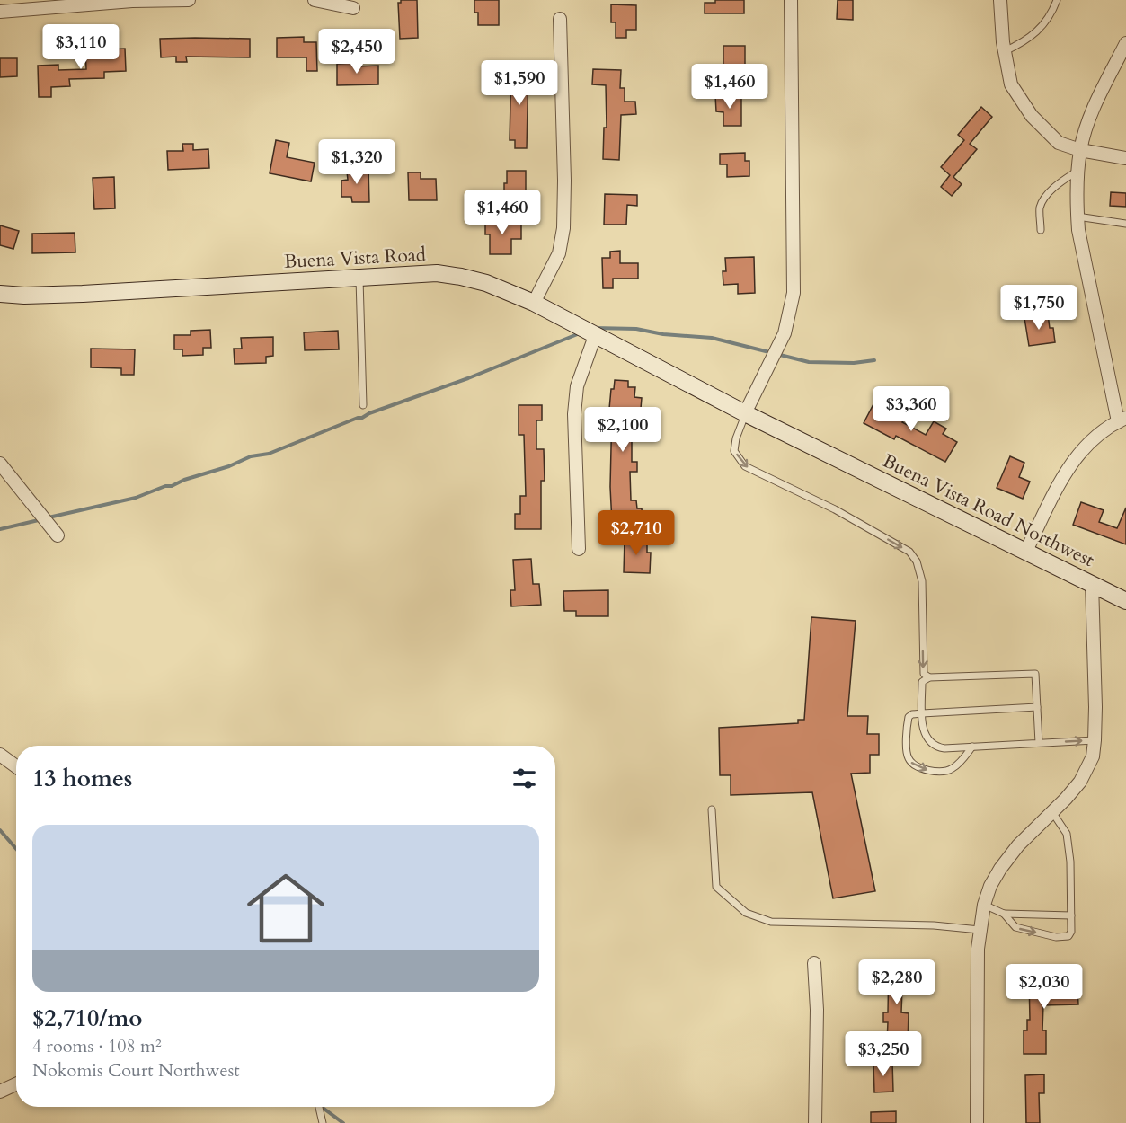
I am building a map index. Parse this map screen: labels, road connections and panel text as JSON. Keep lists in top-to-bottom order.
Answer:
{
  "streets": {
    "street": ["Buena Vista Road", "Buena Vista Road Northwest"]
  },
  "crossings": [
    ["Buena Vista Road", "Buena Vista Road Northwest"]
  ],
  "page": {
    "price": [
      "$3,110",
      "$2,450",
      "$1,590",
      "$1,460",
      "$1,320",
      "$1,460",
      "$1,750",
      "$3,360",
      "$2,100",
      "$2,710",
      "$2,280",
      "$2,030",
      "$3,250"
    ],
    "heading": "13 homes",
    "list": [
      {
        "name": "$2,710/mo",
        "note": "4 rooms · 108 m² · Nokomis Court Northwest"
      }
    ]
  }
}
